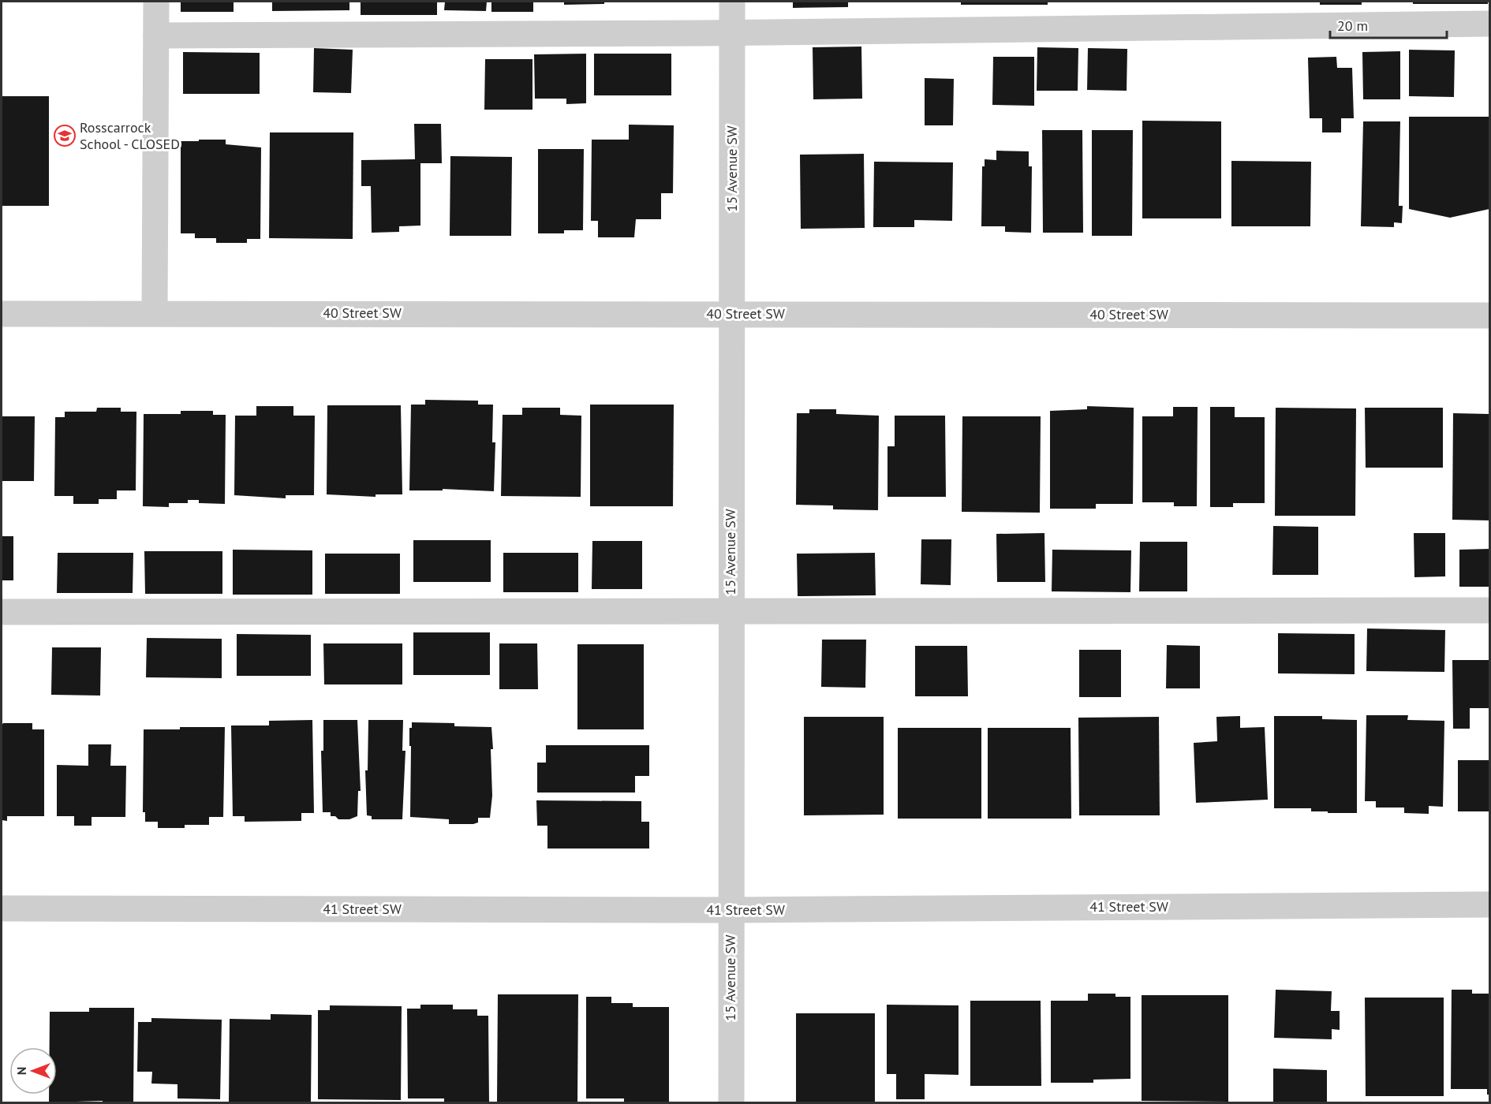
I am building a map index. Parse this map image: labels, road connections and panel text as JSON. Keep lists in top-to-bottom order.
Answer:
{
  "streets": {
    "street": ["15 Avenue SW", "40 Street SW", "41 Street SW"]
  },
  "crossings": [
    ["15 Avenue SW", "40 Street SW"],
    ["15 Avenue SW", "41 Street SW"]
  ],
  "places": {
    "school or university": ["Rosscarrock School - CLOSED"]
  },
  "scale_bar": "20 m",
  "north": "left"
}
